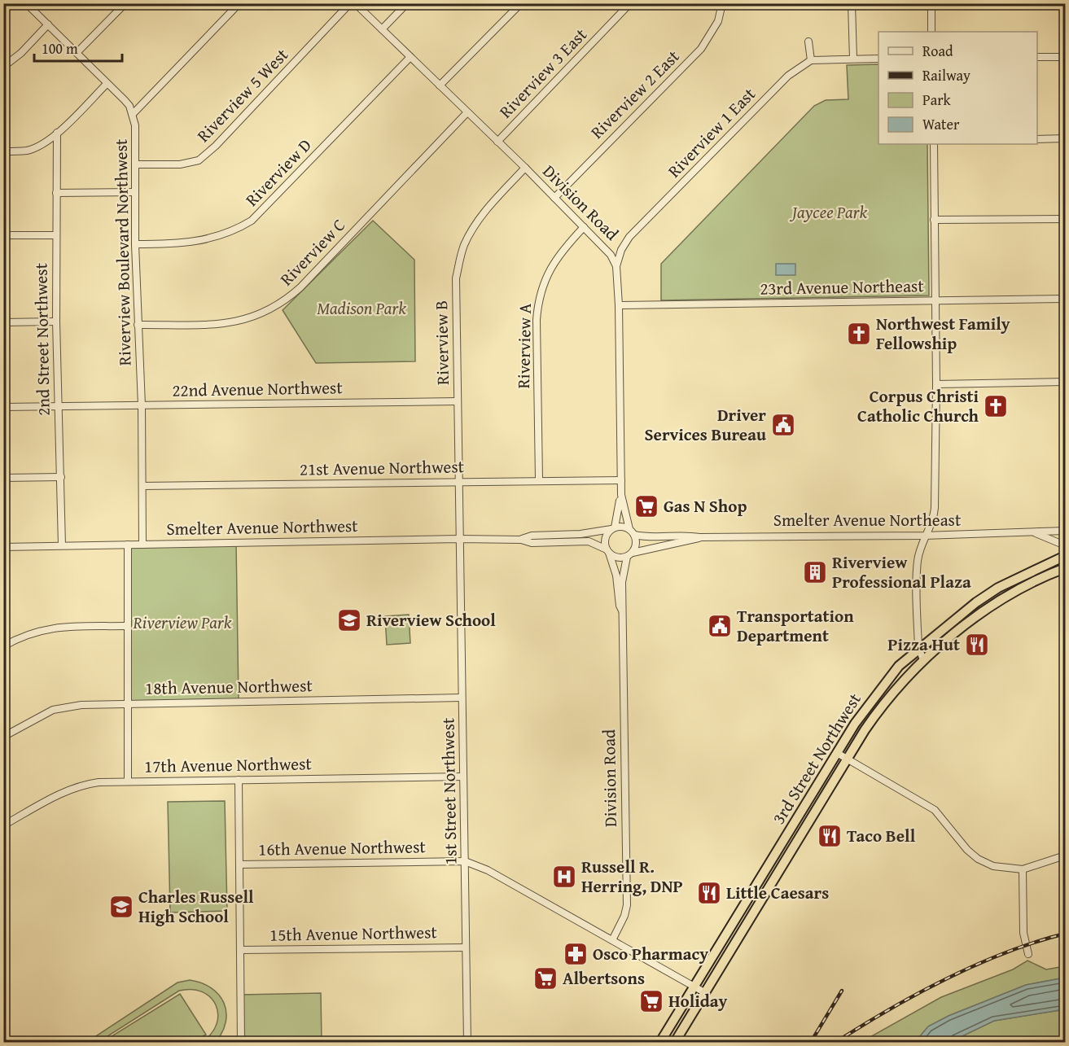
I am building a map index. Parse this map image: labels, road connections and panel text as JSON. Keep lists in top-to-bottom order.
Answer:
{
  "streets": {
    "highway": ["3rd Street Northwest"],
    "street": [
      "Riverview 3 East",
      "Riverview 2 East",
      "Riverview 5 West",
      "Riverview 1 East",
      "Riverview D",
      "Division Road",
      "Riverview Boulevard Northwest",
      "Riverview C",
      "23rd Avenue Northeast",
      "2nd Street Northwest",
      "Riverview B",
      "Riverview A",
      "22nd Avenue Northwest",
      "21st Avenue Northwest",
      "Smelter Avenue Northeast",
      "Smelter Avenue Northwest",
      "18th Avenue Northwest",
      "17th Avenue Northwest",
      "1st Street Northwest",
      "16th Avenue Northwest",
      "15th Avenue Northwest"
    ]
  },
  "crossings": [
    ["Riverview 3 East", "Division Road"],
    ["Riverview 2 East", "Division Road"],
    ["Riverview 5 West", "Riverview Boulevard Northwest"],
    ["Riverview 1 East", "Division Road"],
    ["Riverview D", "Division Road"],
    ["Riverview D", "Riverview Boulevard Northwest"],
    ["Division Road", "Riverview C"],
    ["Division Road", "23rd Avenue Northeast"],
    ["Division Road", "Riverview B"],
    ["Division Road", "Riverview A"],
    ["Division Road", "21st Avenue Northwest"],
    ["Division Road", "Smelter Avenue Northeast"],
    ["Division Road", "Smelter Avenue Northwest"],
    ["Division Road", "16th Avenue Northwest"],
    ["Riverview Boulevard Northwest", "Riverview C"],
    ["Riverview Boulevard Northwest", "22nd Avenue Northwest"],
    ["Riverview Boulevard Northwest", "21st Avenue Northwest"],
    ["Riverview Boulevard Northwest", "Smelter Avenue Northwest"],
    ["2nd Street Northwest", "22nd Avenue Northwest"],
    ["2nd Street Northwest", "Smelter Avenue Northwest"],
    ["Riverview B", "22nd Avenue Northwest"],
    ["Riverview B", "21st Avenue Northwest"],
    ["Riverview B", "Smelter Avenue Northwest"],
    ["Riverview B", "1st Street Northwest"],
    ["Riverview A", "21st Avenue Northwest"],
    ["Smelter Avenue Northeast", "Smelter Avenue Northwest"],
    ["Smelter Avenue Northwest", "1st Street Northwest"],
    ["18th Avenue Northwest", "1st Street Northwest"],
    ["3rd Street Northwest", "16th Avenue Northwest"],
    ["17th Avenue Northwest", "1st Street Northwest"],
    ["1st Street Northwest", "16th Avenue Northwest"],
    ["1st Street Northwest", "15th Avenue Northwest"]
  ],
  "parks": ["Jaycee Park", "Madison Park", "Riverview Park"],
  "places": {
    "church": ["Northwest Family Fellowship", "Corpus Christi Catholic Church"],
    "public building": ["Driver Services Bureau", "Transportation Department"],
    "supermarket": ["Gas N Shop", "Albertsons", "Holiday"],
    "building": ["Riverview Professional Plaza"],
    "school or university": ["Riverview School", "Charles Russell High School"],
    "restaurant": ["Pizza Hut", "Taco Bell", "Little Caesars"],
    "hospital": ["Russell R. Herring, DNP"],
    "pharmacy": ["Osco Pharmacy"]
  },
  "legend": [
    "Road",
    "Railway",
    "Park",
    "Water"
  ],
  "scale_bar": "100 m"
}
